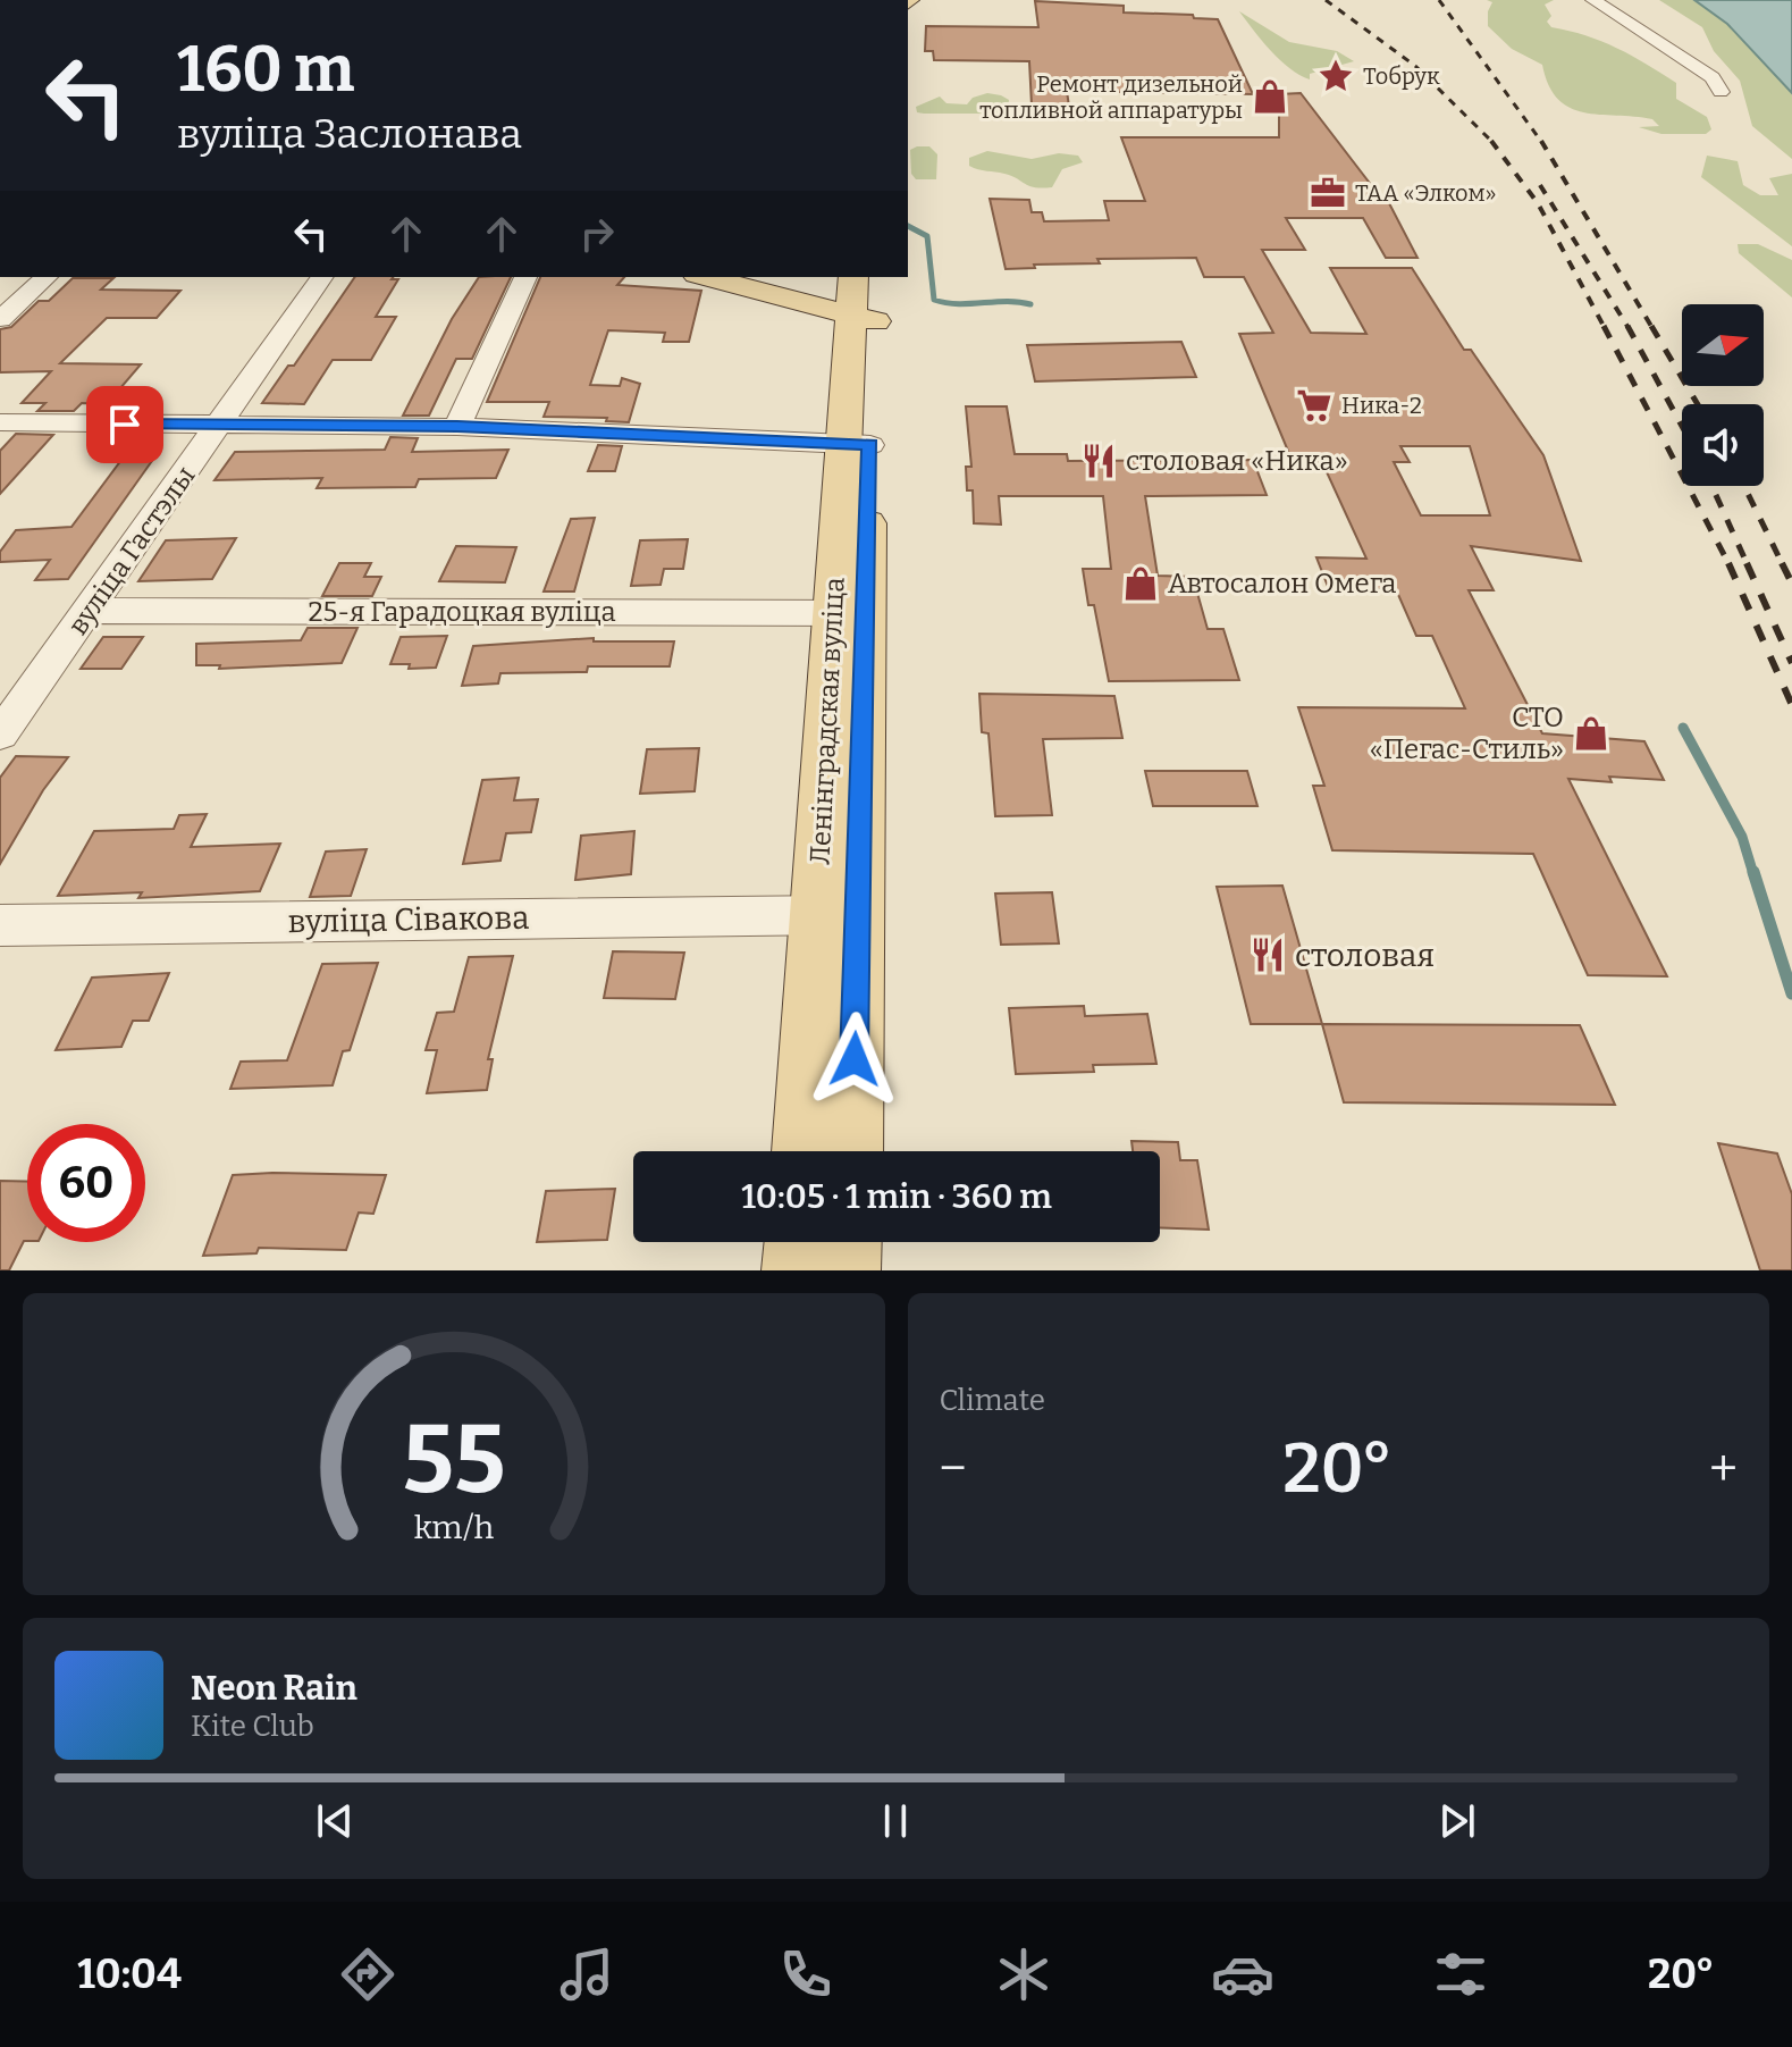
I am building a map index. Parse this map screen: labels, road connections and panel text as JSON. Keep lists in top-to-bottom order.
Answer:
{
  "streets": {
    "main road": ["Ленінградская вуліца"],
    "street": ["вуліца Гастэлы", "25-я Гарадоцкая вуліца", "вуліца Сівакова"]
  },
  "crossings": [
    ["вуліца Гастэлы", "25-я Гарадоцкая вуліца"],
    ["25-я Гарадоцкая вуліца", "Ленінградская вуліца"],
    ["Ленінградская вуліца", "вуліца Сівакова"]
  ],
  "places": {
    "place": ["Тобрук"],
    "shop": ["Ремонт дизельной топливной аппаратуры", "Автосалон Омега", "СТО «Пегас-Стиль»"],
    "office": ["ТАА «Элком»"],
    "supermarket": ["Ника-2"],
    "restaurant": ["столовая «Ника»", "столовая"]
  },
  "north": "right",
  "page": {
    "turn": ["160 m", "вуліца Заслонава"],
    "limit": "60",
    "trip": "10:05 · 1 min · 360 m",
    "tile": "Climate",
    "heat": ["−", "20°", "+"],
    "song": ["Neon Rain", "Kite Club"],
    "tabs": ["10:04", "20°"],
    "gauge": ["55", "km/h"]
  }
}
